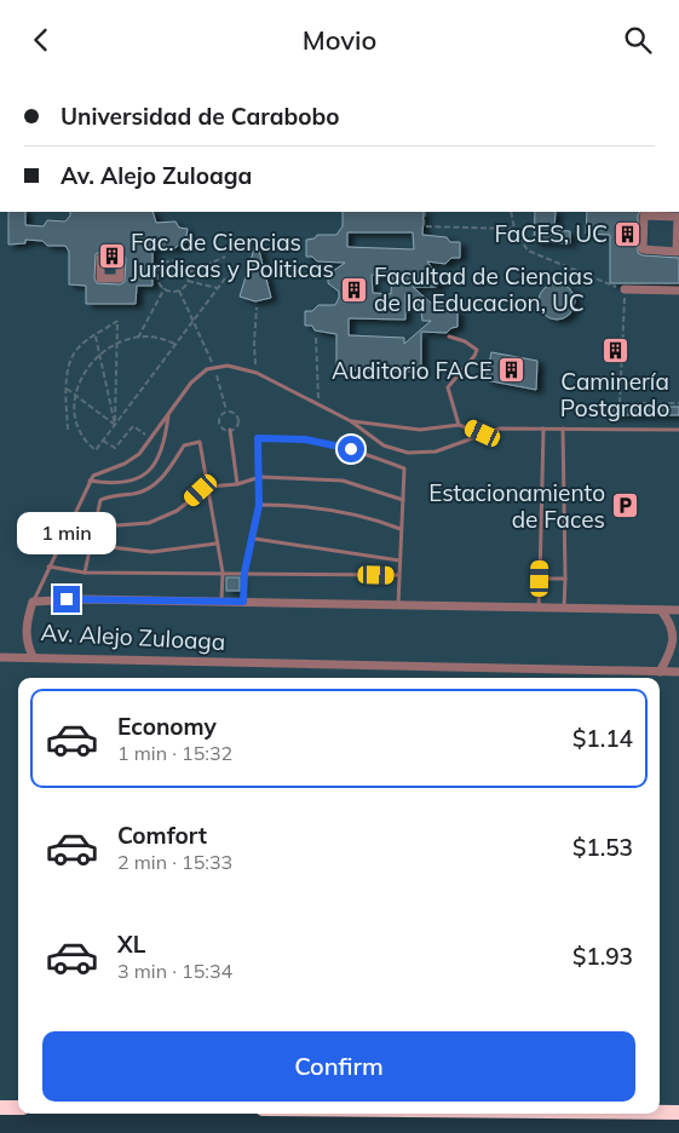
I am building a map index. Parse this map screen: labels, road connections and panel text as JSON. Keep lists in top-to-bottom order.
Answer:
{
  "streets": {
    "street": ["Av. Alejo Zuloaga"]
  },
  "places": {
    "building": [
      "FaCES, UC",
      "Fac. de Ciencias Juridicas y Politicas",
      "Facultad de Ciencias de la Educacion, UC",
      "Caminería Postgrado",
      "Auditorio FACE"
    ],
    "parking": ["Estacionamiento de Faces"]
  },
  "page": {
    "header": "Movio",
    "banner": ["Universidad de Carabobo", "Av. Alejo Zuloaga"],
    "bubble": "1 min",
    "list": [
      {
        "name": "Economy",
        "note": "1 min · 15:32",
        "value": "$1.14"
      },
      {
        "name": "Comfort",
        "note": "2 min · 15:33",
        "value": "$1.53"
      },
      {
        "name": "XL",
        "note": "3 min · 15:34",
        "value": "$1.93"
      }
    ],
    "buttons": "Confirm"
  }
}
